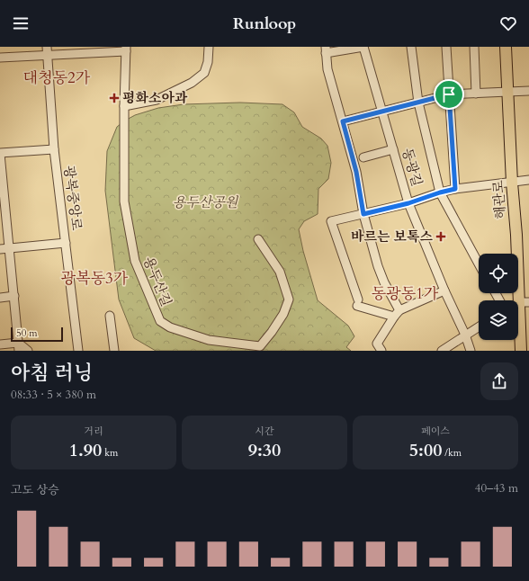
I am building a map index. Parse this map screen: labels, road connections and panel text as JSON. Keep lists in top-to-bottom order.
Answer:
{
  "streets": {
    "main road": ["해관로"],
    "street": ["동광길", "광복중앙로", "용두산길"]
  },
  "districts": ["대청동2가", "광복동3가", "동광동1가"],
  "parks": ["용두산공원"],
  "places": {
    "health": ["평화소아과", "바르는 보톡스"]
  },
  "scale_bar": "50 m",
  "page": {
    "header": "Runloop",
    "scale": "50 m",
    "heading": ["아침 러닝", "08:33 · 5 × 380 m"],
    "stats": [
      ["거리", "1.90 km"],
      ["시간", "9:30"],
      ["페이스", "5:00 /km"]
    ],
    "chart": ["고도 상승", "40–43 m"]
  }
}
